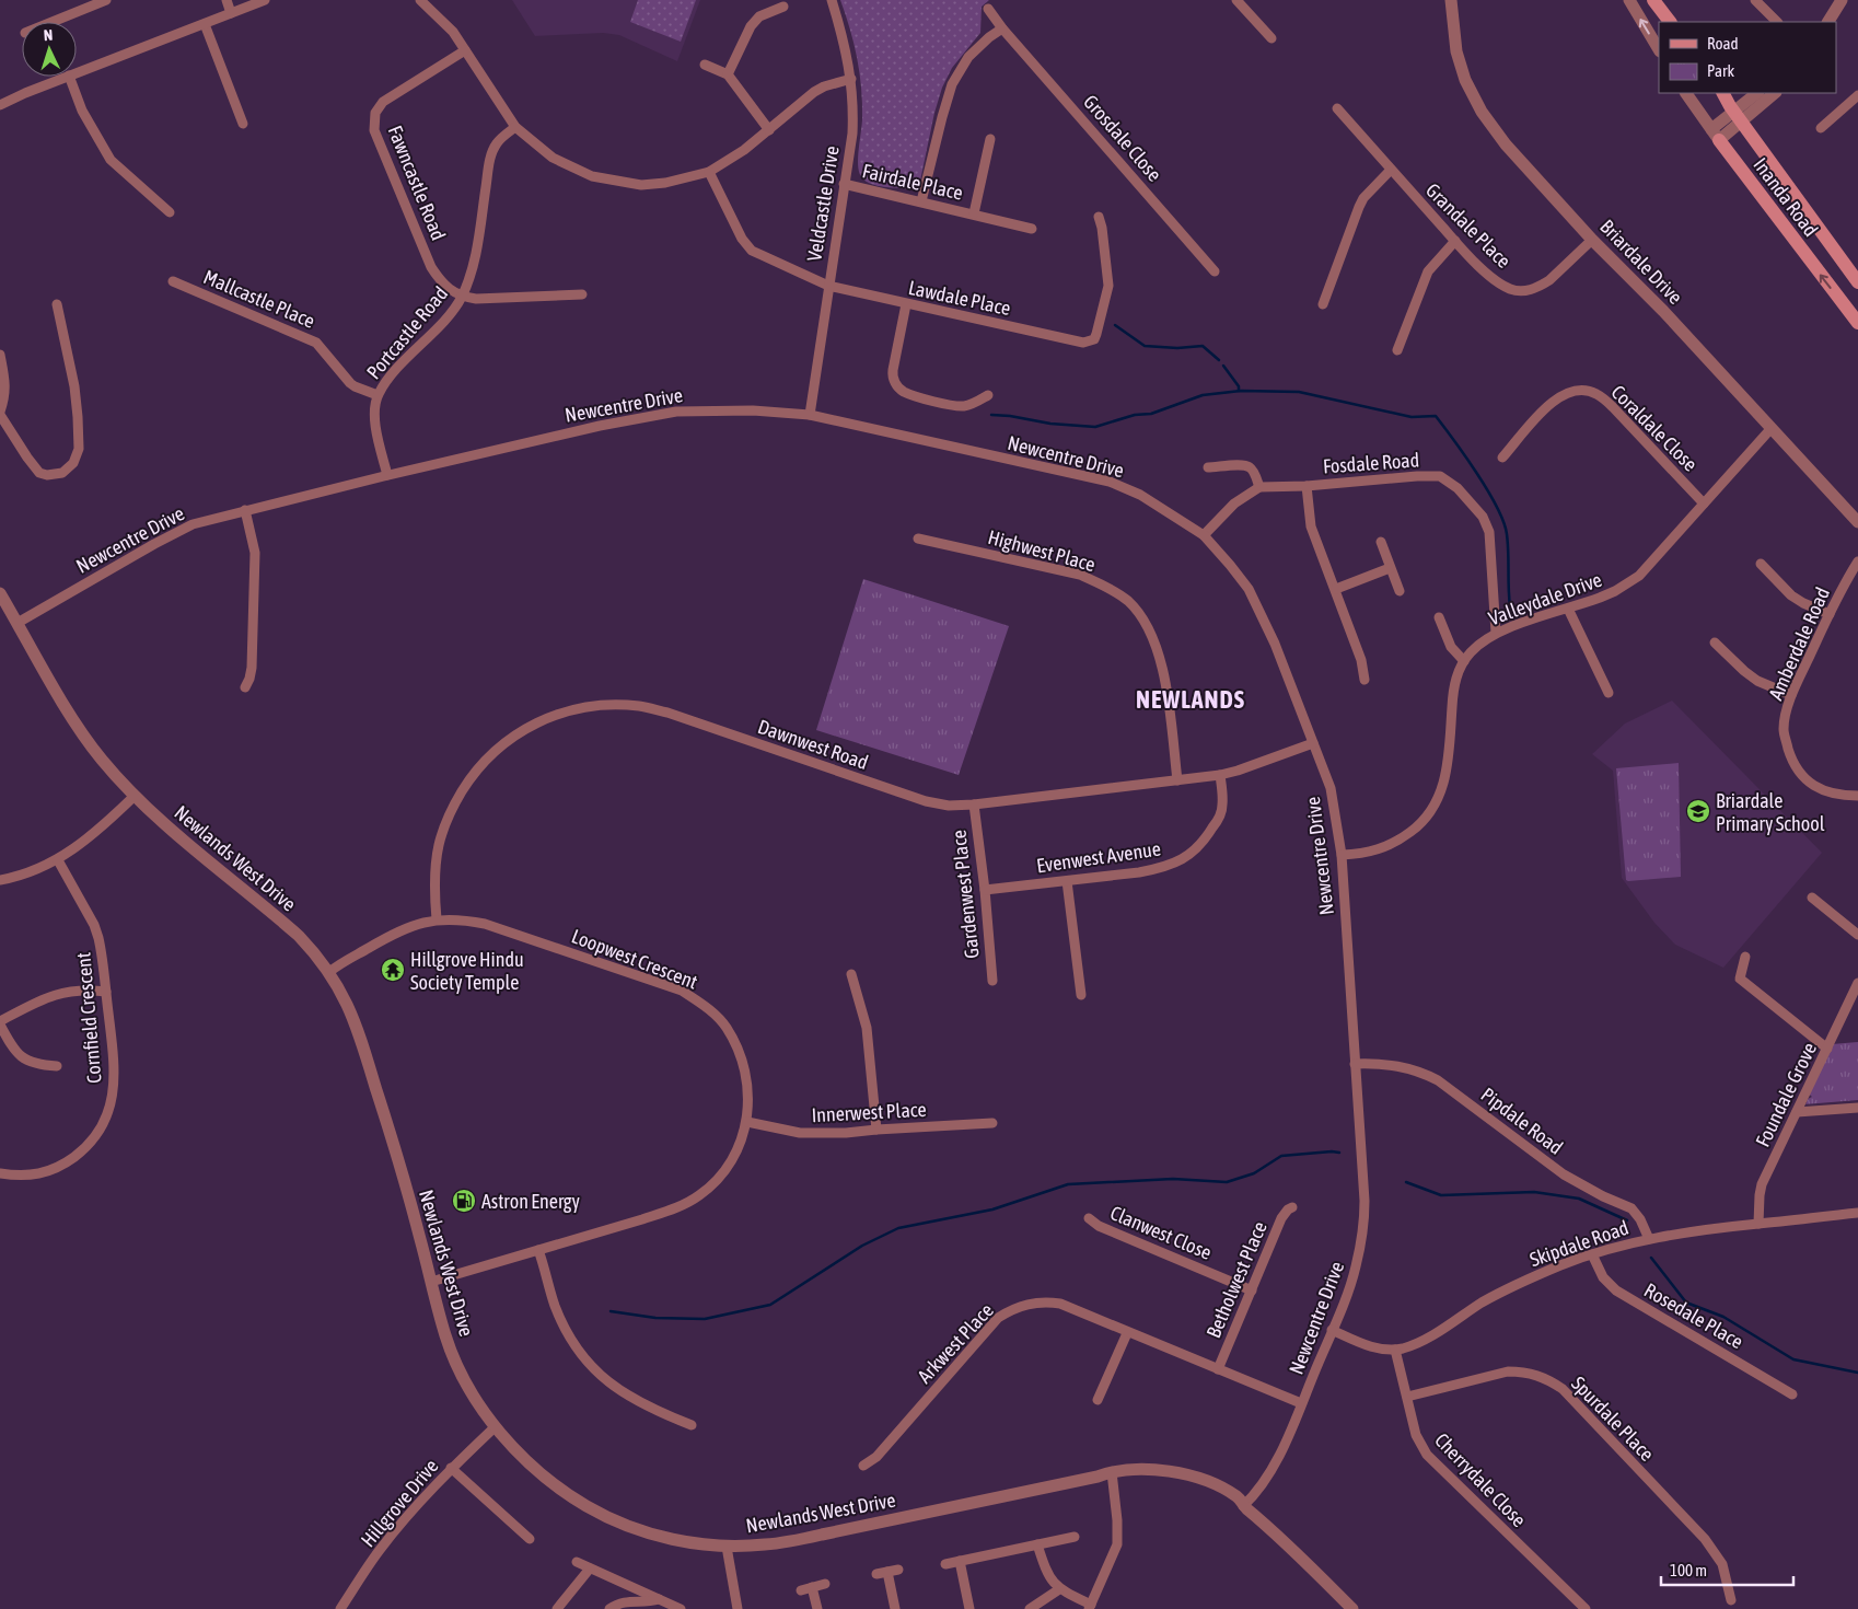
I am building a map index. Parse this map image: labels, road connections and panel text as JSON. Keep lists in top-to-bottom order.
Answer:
{
  "streets": {
    "main road": ["Inanda Road"],
    "street": [
      "Grosdale Close",
      "Fairdale Place",
      "Fawncastle Road",
      "Veldcastle Drive",
      "Grandale Place",
      "Briardale Drive",
      "Lawdale Place",
      "Mallcastle Place",
      "Portcastle Road",
      "Newcentre Drive",
      "Coraldale Close",
      "Fosdale Road",
      "Highwest Place",
      "Valleydale Drive",
      "Amberdale Road",
      "Dawnwest Road",
      "Evenwest Avenue",
      "Newlands West Drive",
      "Gardenwest Place",
      "Loopwest Crescent",
      "Cornfield Crescent",
      "Foundale Grove",
      "Innerwest Place",
      "Pipdale Road",
      "Clanwest Close",
      "Skipdale Road",
      "Betholwest Place",
      "Rosedale Place",
      "Arkwest Place",
      "Spurdale Place",
      "Cherrydale Close",
      "Hillgrove Drive"
    ]
  },
  "crossings": [
    ["Fairdale Place", "Veldcastle Drive"],
    ["Fawncastle Road", "Portcastle Road"],
    ["Veldcastle Drive", "Lawdale Place"],
    ["Veldcastle Drive", "Newcentre Drive"],
    ["Grandale Place", "Briardale Drive"],
    ["Briardale Drive", "Valleydale Drive"],
    ["Mallcastle Place", "Portcastle Road"],
    ["Portcastle Road", "Newcentre Drive"],
    ["Newcentre Drive", "Valleydale Drive"],
    ["Newcentre Drive", "Dawnwest Road"],
    ["Newcentre Drive", "Newlands West Drive"],
    ["Newcentre Drive", "Pipdale Road"],
    ["Newcentre Drive", "Arkwest Place"],
    ["Coraldale Close", "Valleydale Drive"],
    ["Fosdale Road", "Valleydale Drive"],
    ["Highwest Place", "Dawnwest Road"],
    ["Dawnwest Road", "Evenwest Avenue"],
    ["Dawnwest Road", "Gardenwest Place"],
    ["Dawnwest Road", "Loopwest Crescent"],
    ["Evenwest Avenue", "Gardenwest Place"],
    ["Newlands West Drive", "Loopwest Crescent"],
    ["Newlands West Drive", "Hillgrove Drive"],
    ["Loopwest Crescent", "Innerwest Place"],
    ["Foundale Grove", "Skipdale Road"],
    ["Pipdale Road", "Skipdale Road"],
    ["Clanwest Close", "Betholwest Place"],
    ["Skipdale Road", "Rosedale Place"],
    ["Skipdale Road", "Cherrydale Close"],
    ["Betholwest Place", "Arkwest Place"],
    ["Spurdale Place", "Cherrydale Close"]
  ],
  "one_way": ["Inanda Road"],
  "districts": ["NEWLANDS"],
  "places": {
    "school or university": ["Briardale Primary School"],
    "temple": ["Hillgrove Hindu Society Temple"],
    "fuel station": ["Astron Energy"]
  },
  "legend": ["Road", "Park"],
  "scale_bar": "100 m",
  "north": "top"
}
